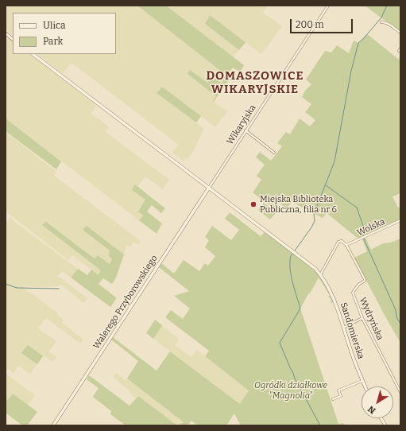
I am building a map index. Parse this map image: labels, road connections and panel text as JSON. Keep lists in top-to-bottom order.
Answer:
{
  "streets": {
    "street": [
      "Wikaryjska",
      "Wolska",
      "Walerego Przyborowskiego",
      "Wydryńska",
      "Sandomierska"
    ]
  },
  "crossings": [
    ["Wikaryjska", "Walerego Przyborowskiego"],
    ["Wikaryjska", "Sandomierska"],
    ["Wolska", "Wydryńska"],
    ["Walerego Przyborowskiego", "Sandomierska"]
  ],
  "districts": ["DOMASZOWICE WIKARYJSKIE"],
  "parks": ["Ogródki działkowe \"Magnolia\""],
  "places": ["Miejska Biblioteka Publiczna, filia nr 6"],
  "legend": ["Ulica", "Park"],
  "scale_bar": "200 m",
  "north": "bottom left"
}
